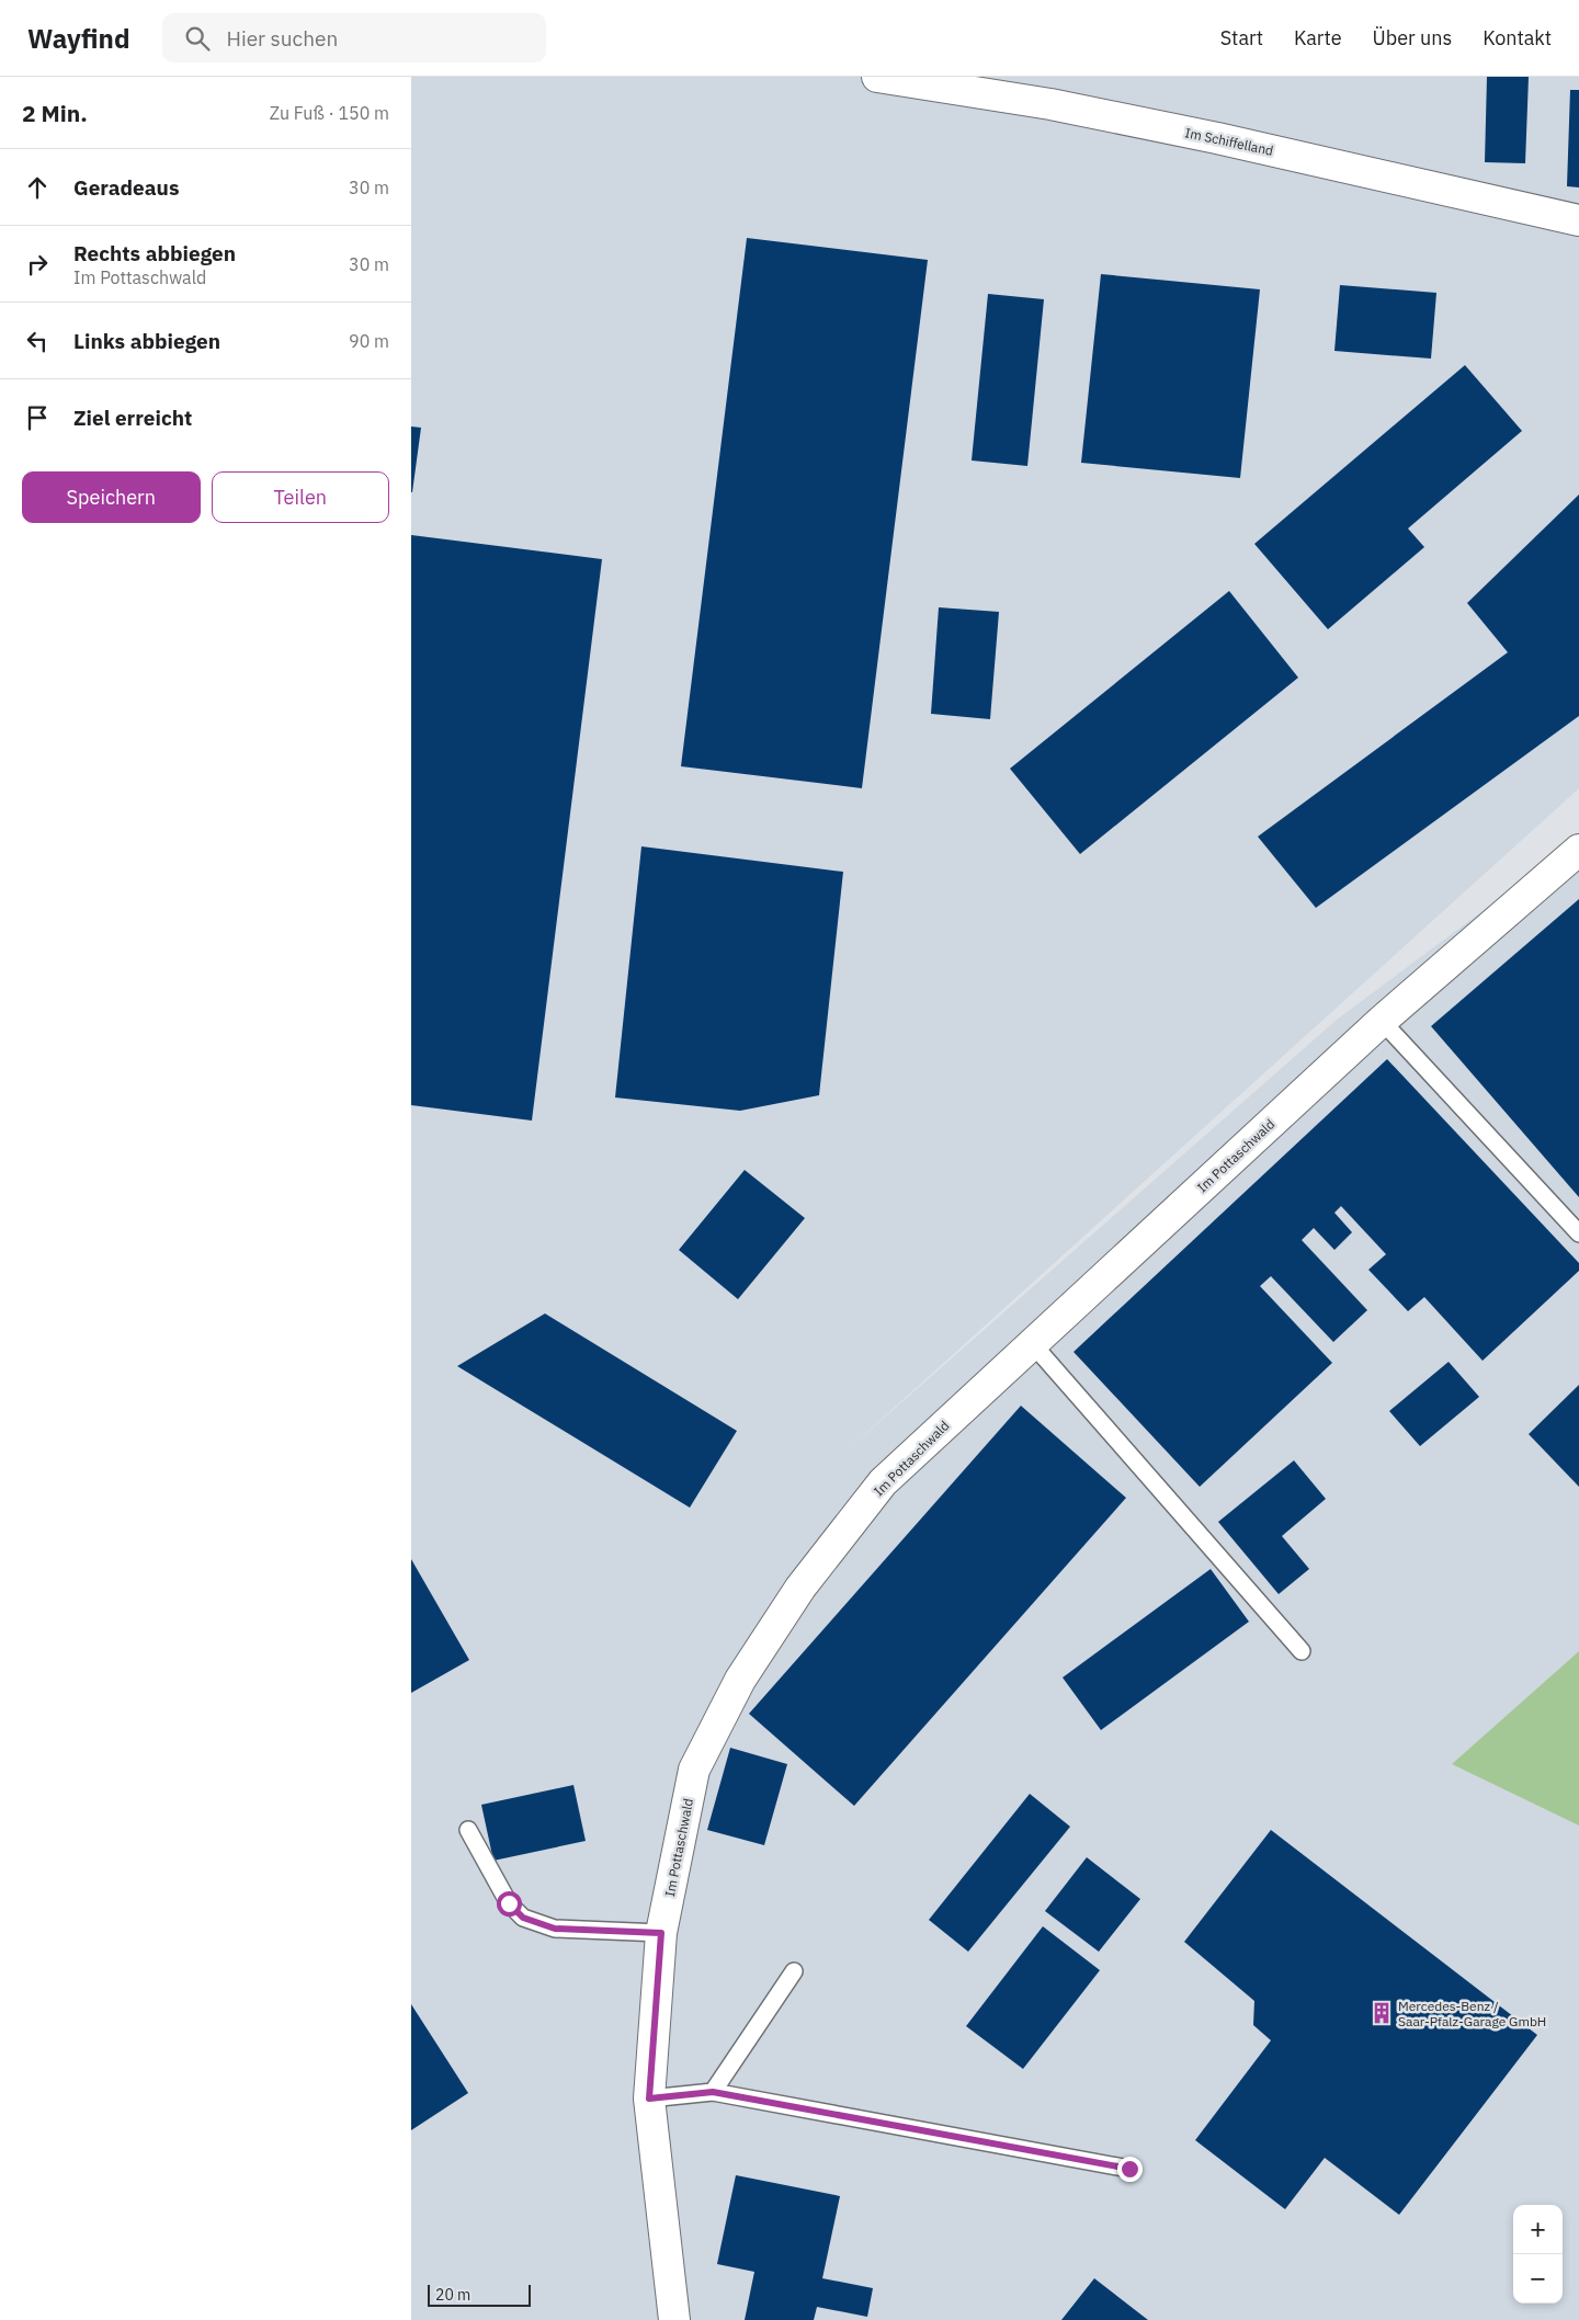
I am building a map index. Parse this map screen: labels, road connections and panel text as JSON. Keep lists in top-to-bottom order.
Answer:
{
  "streets": {
    "street": ["Im Schiffelland", "Im Pottaschwald"]
  },
  "places": {
    "building": ["Mercedes-Benz / Saar-Pfalz-Garage GmbH"]
  },
  "scale_bar": "20 m",
  "page": {
    "header": "Wayfind",
    "search": "Hier suchen",
    "nav": [
      "Start",
      "Karte",
      "Über uns",
      "Kontakt"
    ],
    "heading": ["2 Min.", "Zu Fuß · 150 m"],
    "list": [
      ["Geradeaus", "30 m"],
      ["Rechts abbiegen", "Im Pottaschwald", "30 m"],
      ["Links abbiegen", "90 m"],
      "Ziel erreicht"
    ],
    "buttons": ["Speichern", "Teilen"],
    "map_buttons": ["+", "−"],
    "scale": "20 m"
  }
}
